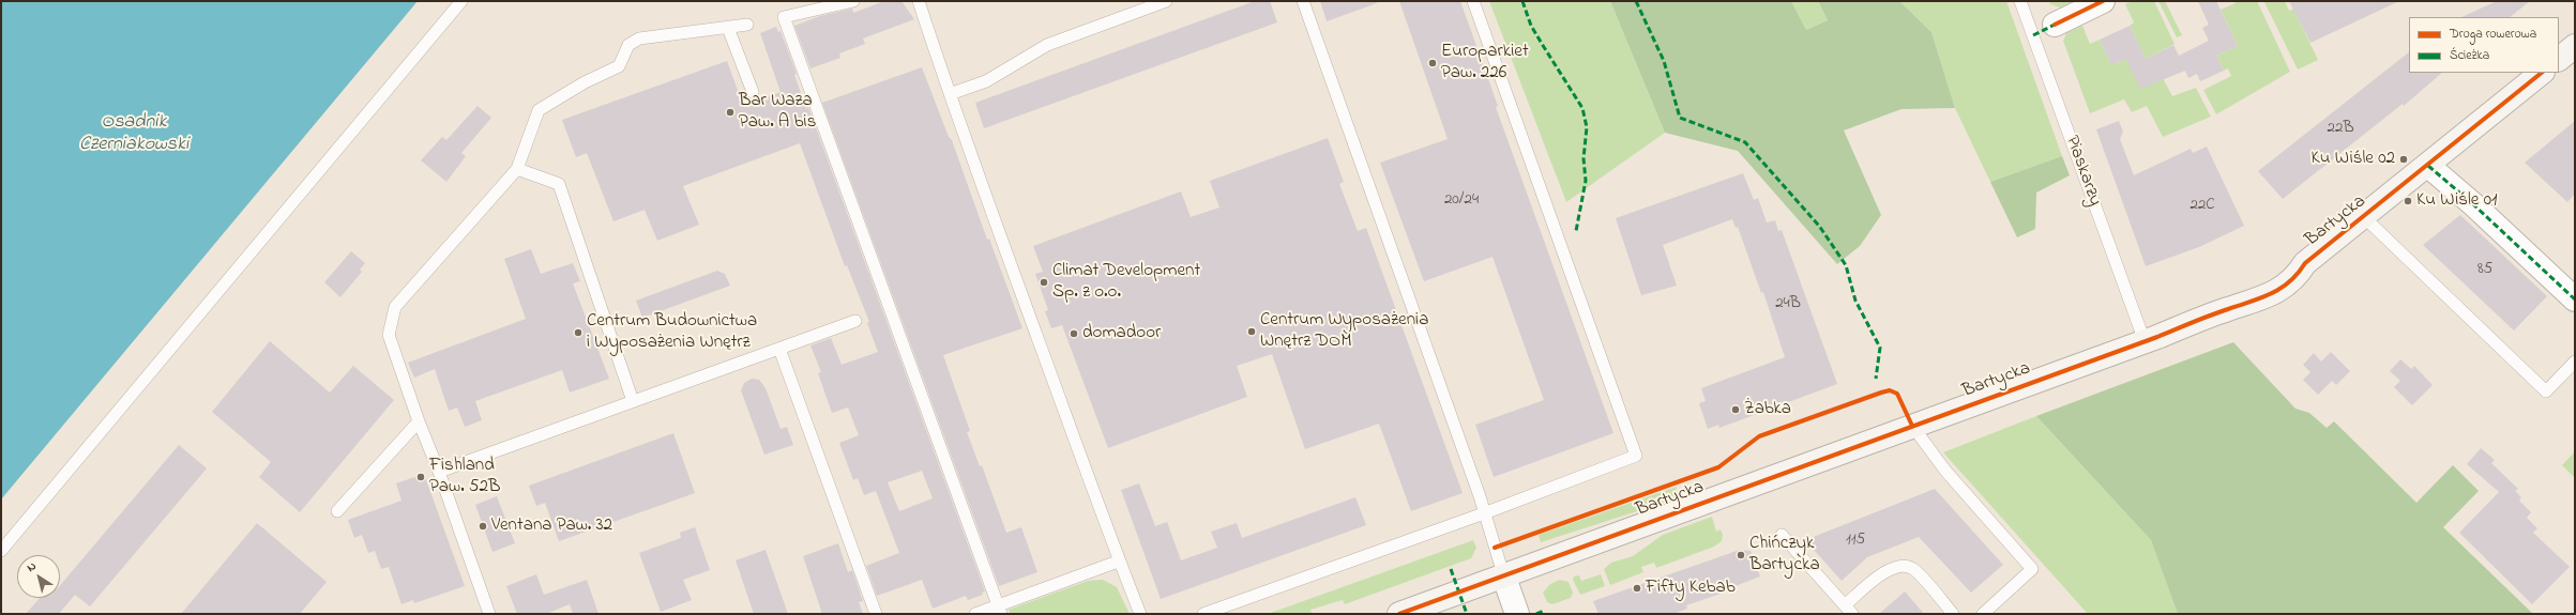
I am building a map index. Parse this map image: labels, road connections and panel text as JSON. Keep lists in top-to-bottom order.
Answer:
{
  "streets": {
    "street": ["Bartycka"],
    "lane": ["Piaskarzy"]
  },
  "crossings": [
    ["Piaskarzy", "Bartycka"]
  ],
  "water": ["Osadnik Czerniakowski"],
  "places": [
    "Europarkiet Paw. 226",
    "Bar Waza Paw. A bis",
    "Ku Wiśle 02",
    "Ku Wiśle 01",
    "Climat Development Sp. z o.o.",
    "Centrum Wyposażenia Wnętrz DOM",
    "Centrum Budownictwa i Wyposażenia Wnętrz",
    "domadoor",
    "Żabka",
    "Fishland Paw. 52B",
    "Ventana Paw. 32",
    "Chińczyk Bartycka",
    "Fifty Kebab"
  ],
  "house_numbers": [
    "22B",
    "20/24",
    "22C",
    "85",
    "24B",
    "115"
  ],
  "legend": ["Droga rowerowa", "Ścieżka"],
  "north": "top left"
}
